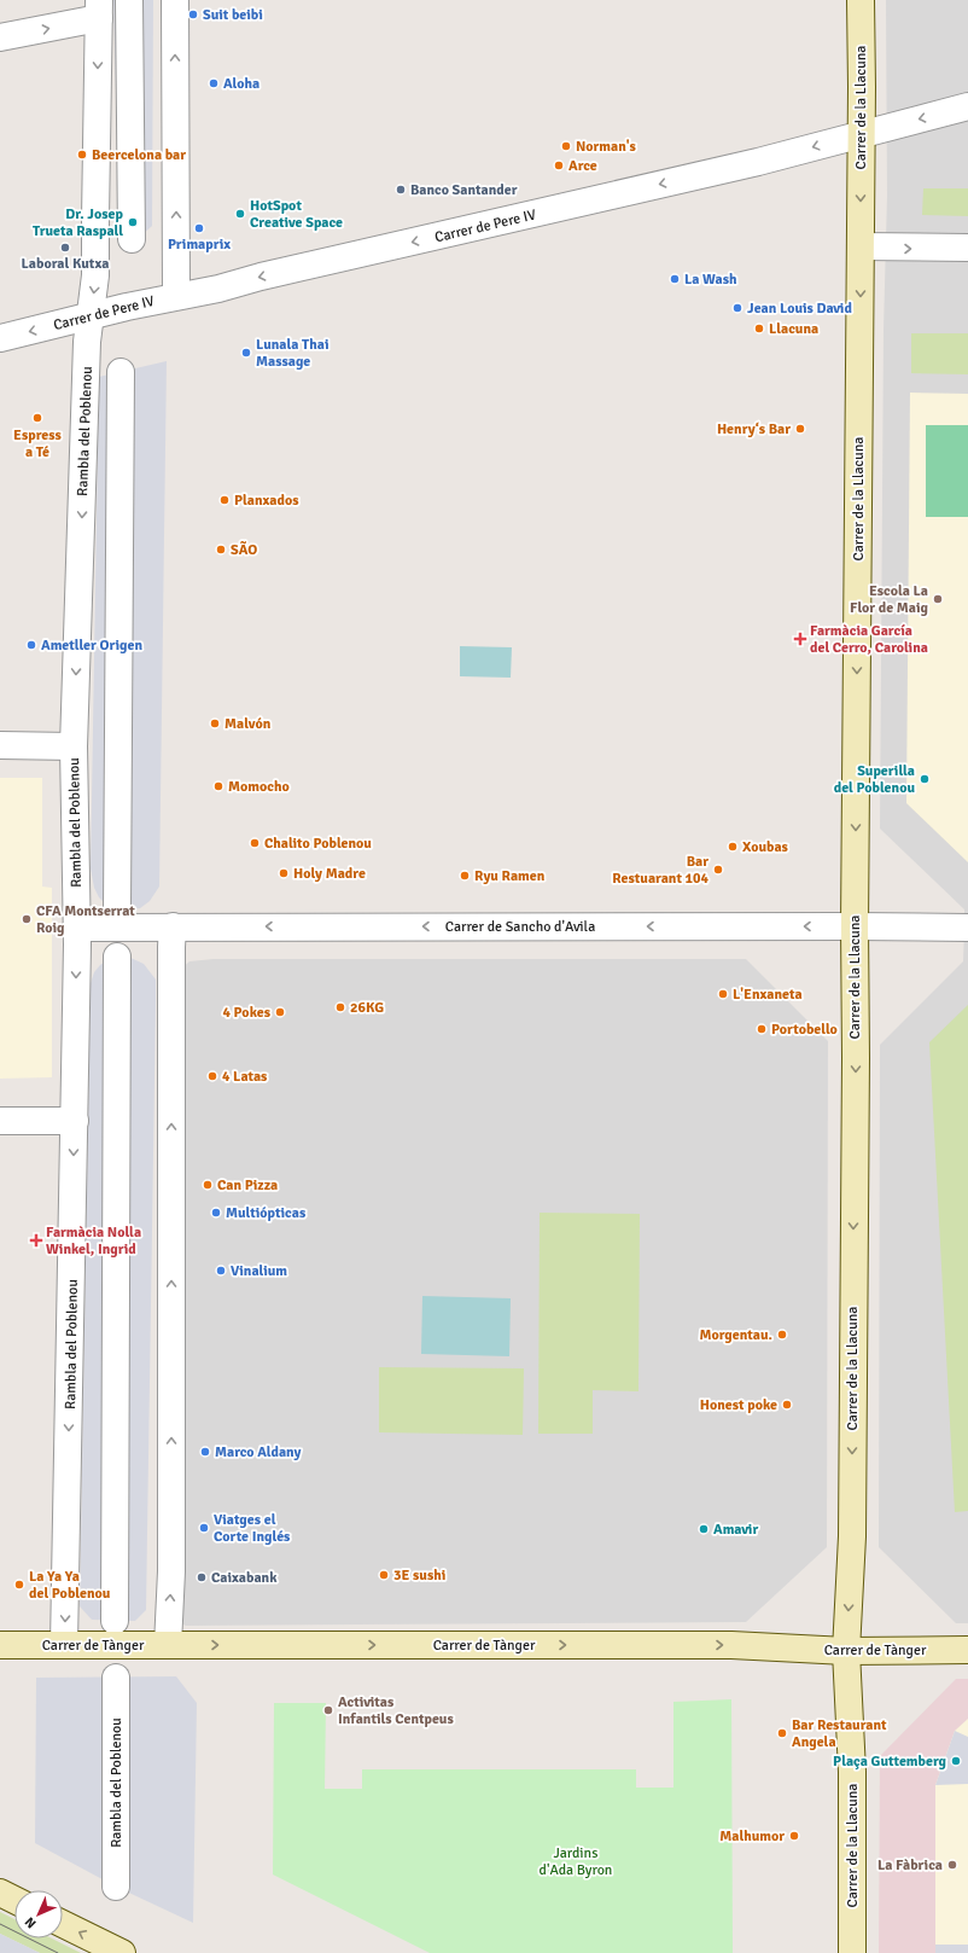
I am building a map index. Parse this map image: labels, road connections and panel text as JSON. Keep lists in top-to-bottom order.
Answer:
{
  "streets": {
    "street": [
      "Carrer de la Llacuna",
      "Carrer de Pere IV",
      "Rambla del Poblenou",
      "Carrer de Sancho d'Avila",
      "Carrer de Tànger"
    ]
  },
  "crossings": [
    ["Carrer de la Llacuna", "Carrer de Pere IV"],
    ["Carrer de la Llacuna", "Carrer de Sancho d'Avila"],
    ["Carrer de la Llacuna", "Carrer de Tànger"],
    ["Carrer de Pere IV", "Rambla del Poblenou"],
    ["Rambla del Poblenou", "Carrer de Sancho d'Avila"],
    ["Rambla del Poblenou", "Carrer de Tànger"]
  ],
  "one_way": [
    "Carrer de la Llacuna",
    "Carrer de Pere IV",
    "Carrer de Sancho d'Avila",
    "Carrer de Tànger"
  ],
  "parks": ["Jardins d'Ada Byron"],
  "places": {
    "other": [
      "Suit beibi",
      "Aloha",
      "Norman's",
      "Beercelona bar",
      "Arce",
      "Banco Santander",
      "HotSpot Creative Space",
      "Dr. Josep Trueta Raspall",
      "Primaprix",
      "Laboral Kutxa",
      "La Wash",
      "Jean Louis David",
      "Llacuna",
      "Lunala Thai Massage",
      "Espress a Té",
      "Henry‘s Bar",
      "Planxados",
      "SÃO",
      "Escola La Flor de Maig",
      "Ametller Origen",
      "Malvón",
      "Superilla del Poblenou",
      "Momocho",
      "Chalito Poblenou",
      "Xoubas",
      "Bar Restuarant 104",
      "Holy Madre",
      "Ryu Ramen",
      "CFA Montserrat Roig",
      "L'Enxaneta",
      "26KG",
      "4 Pokes",
      "Portobello",
      "4 Latas",
      "Can Pizza",
      "Multiópticas",
      "Vinalium",
      "Morgentau.",
      "Honest poke",
      "Marco Aldany",
      "Viatges el Corte Inglés",
      "Amavir",
      "3E sushi",
      "Caixabank",
      "La Ya Ya del Poblenou",
      "Activitas Infantils Centpeus",
      "Bar Restaurant Angela",
      "Plaça Guttemberg",
      "Malhumor",
      "La Fàbrica"
    ],
    "health": ["Farmàcia García del Cerro, Carolina", "Farmàcia Nolla Winkel, Ingrid"]
  },
  "north": "bottom left"
}
